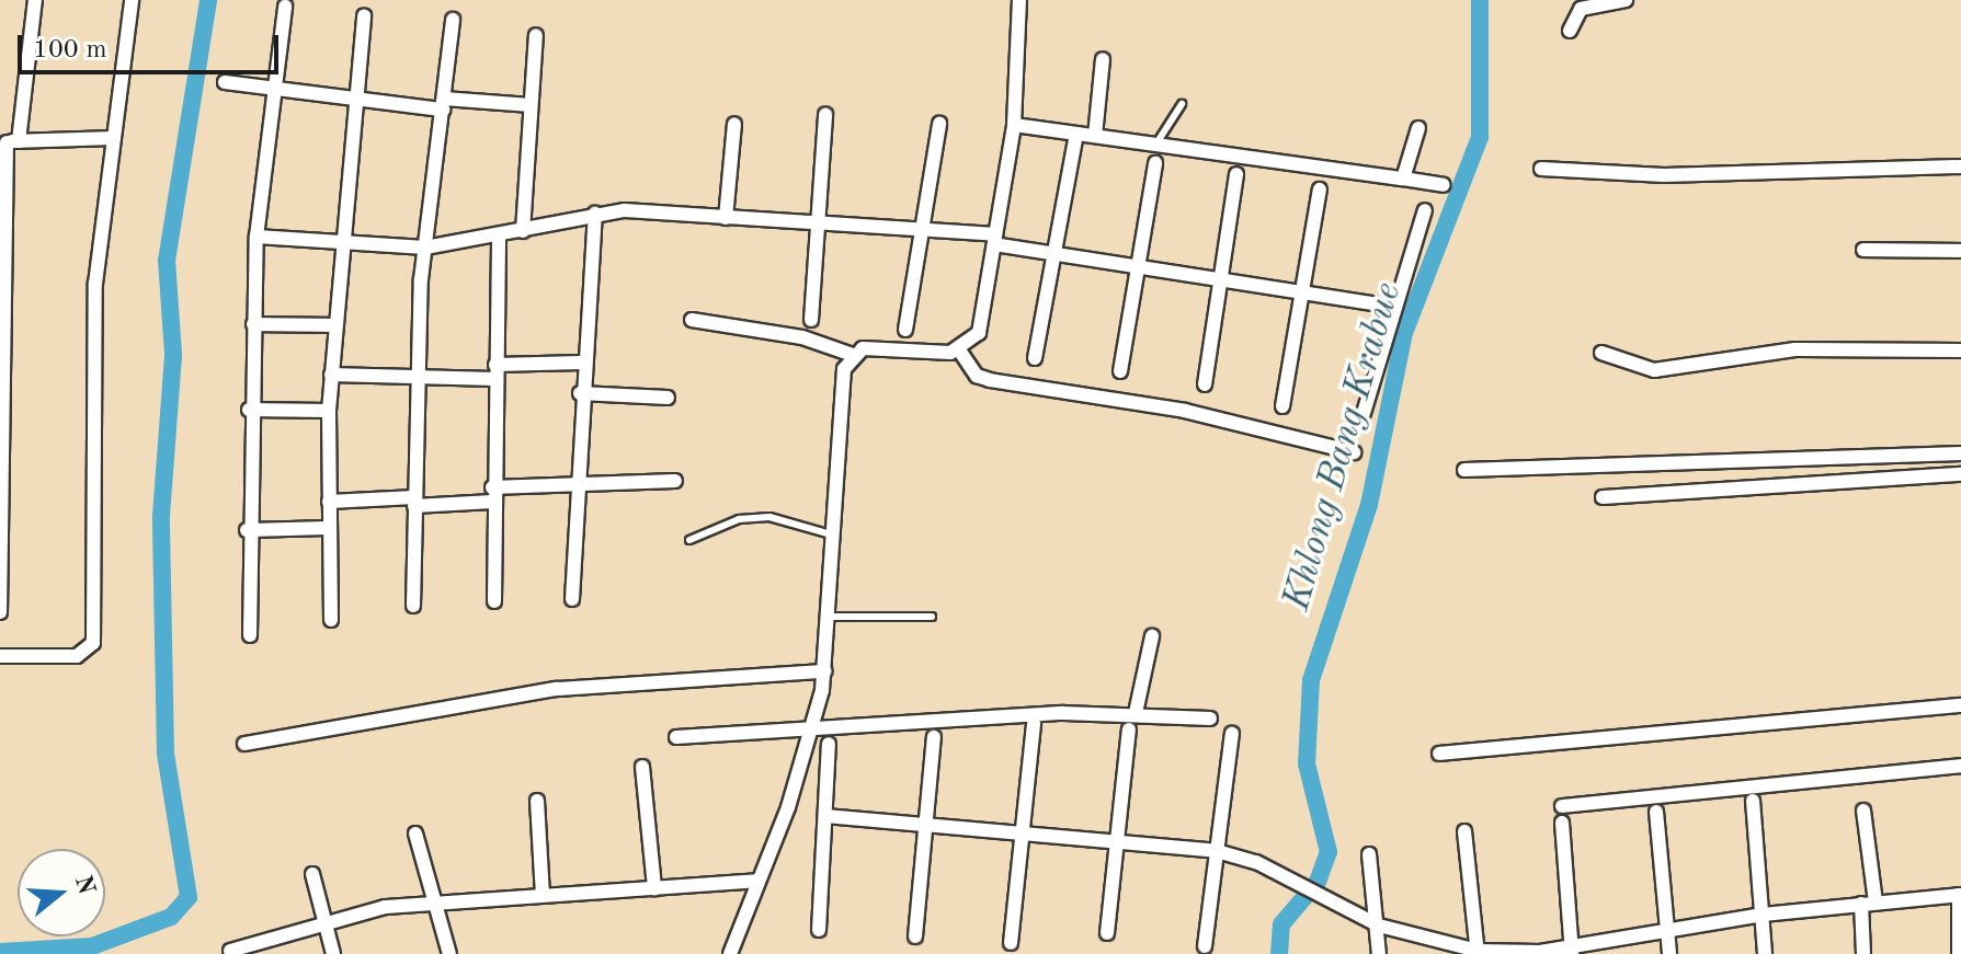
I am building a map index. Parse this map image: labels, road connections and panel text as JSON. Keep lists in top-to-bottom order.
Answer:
{
  "water": ["Khlong Bang Krabue"],
  "scale_bar": "100 m",
  "north": "right"
}
